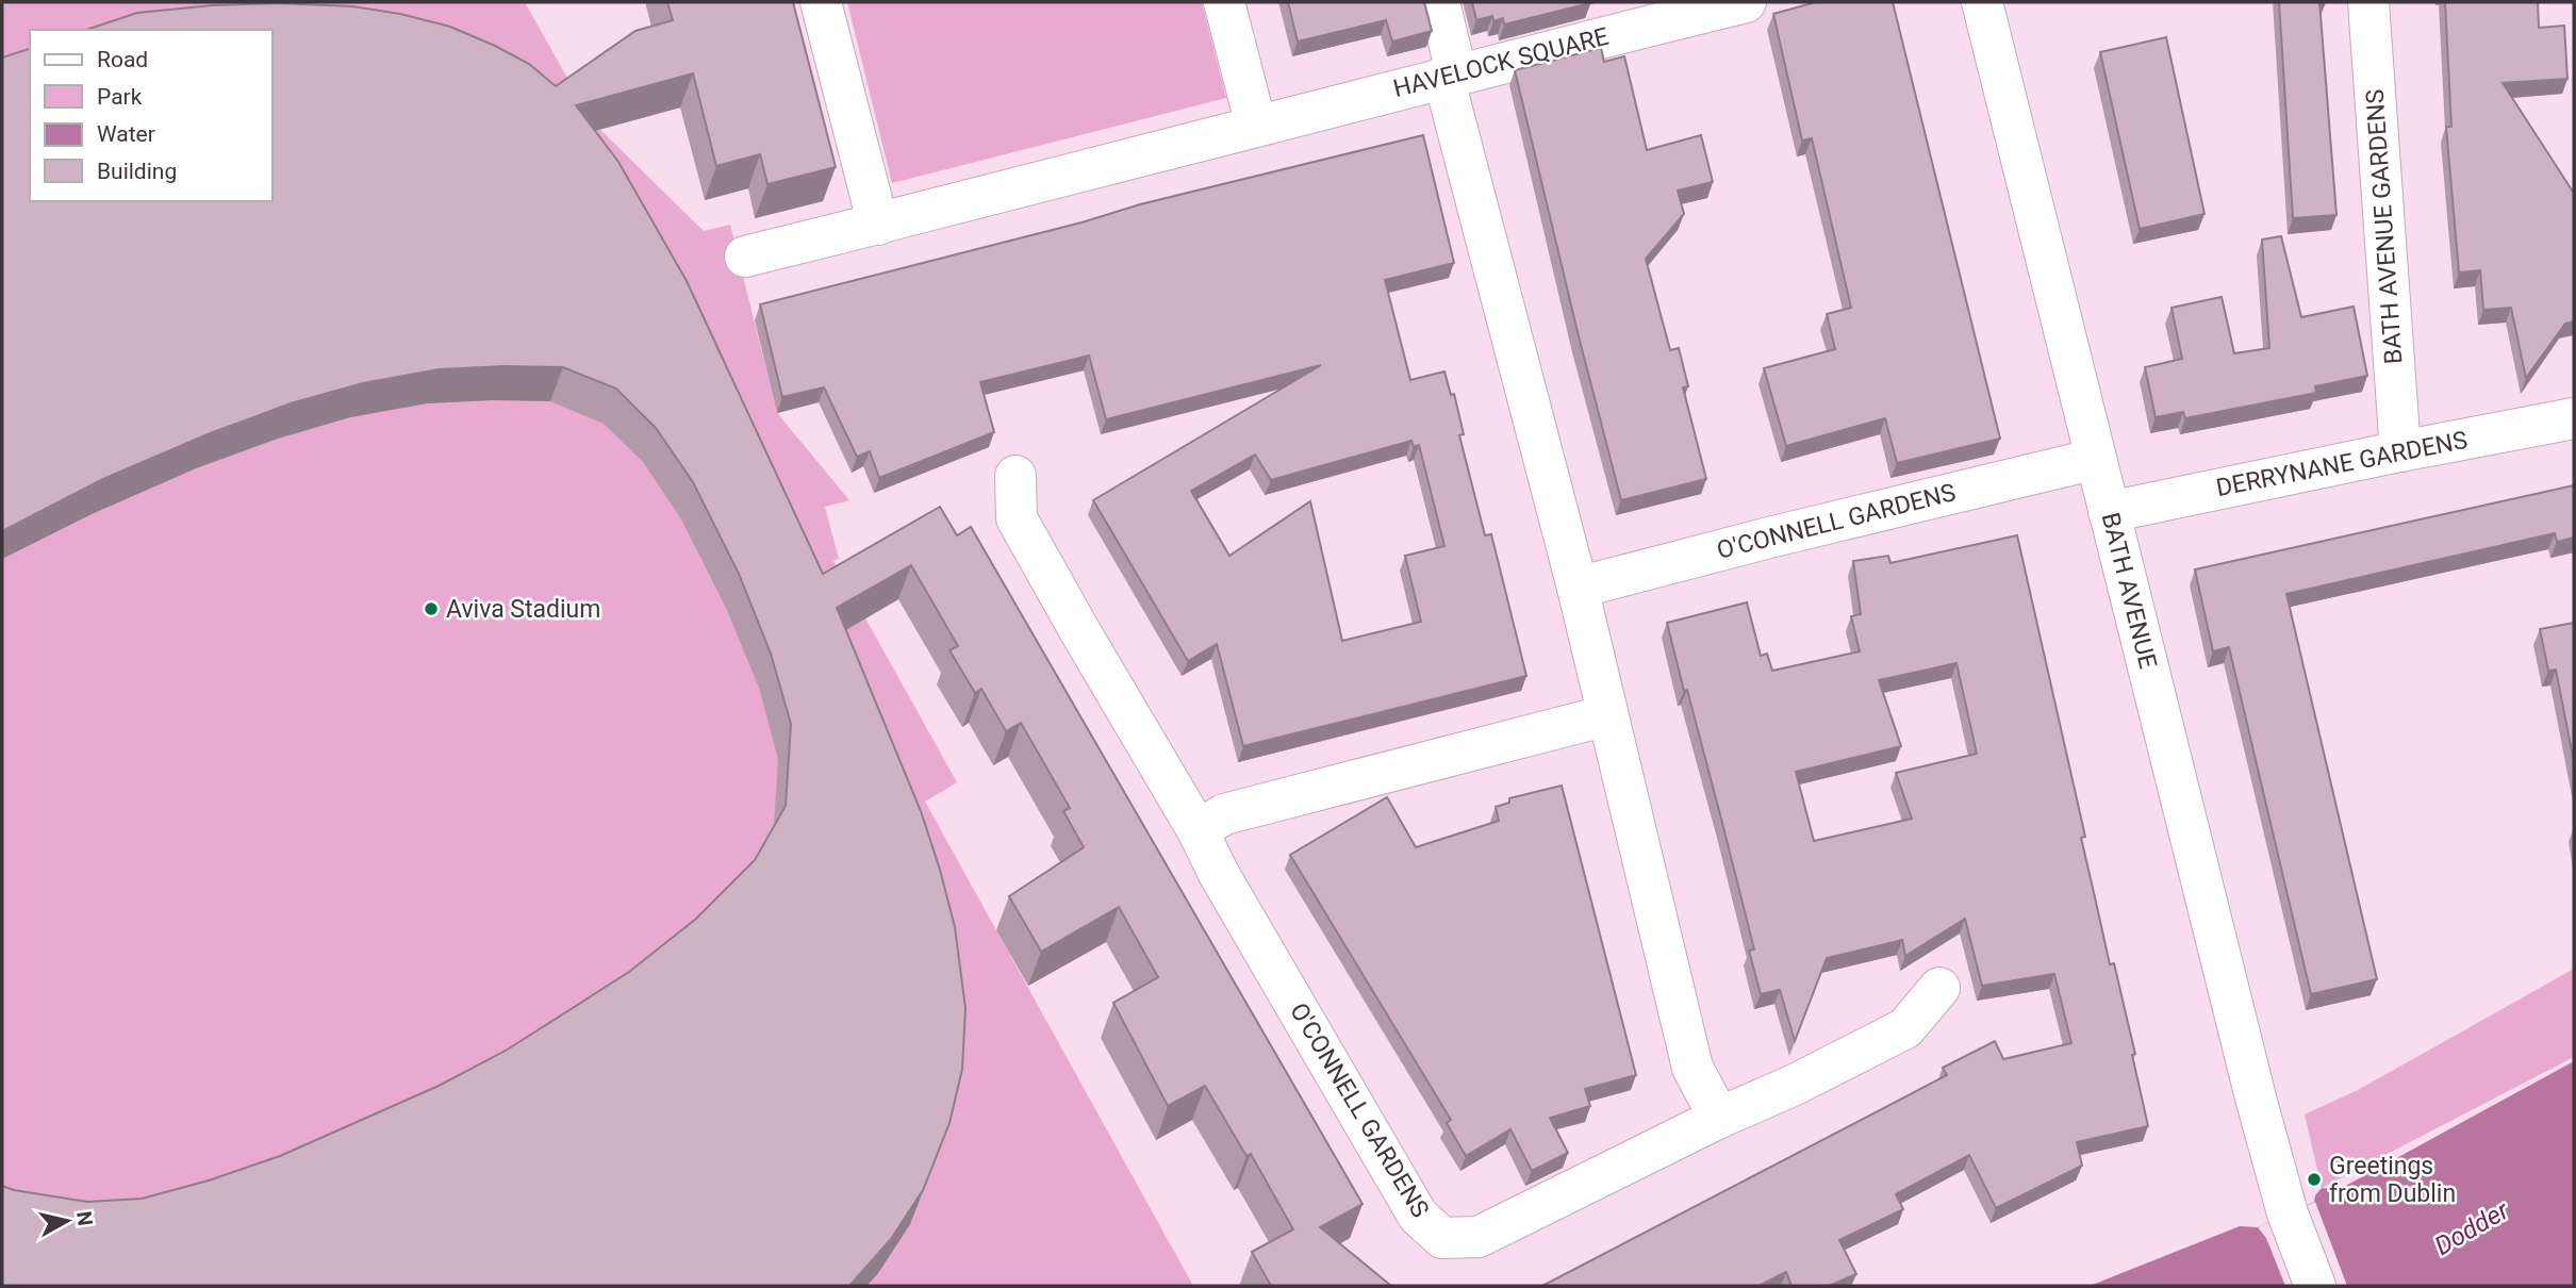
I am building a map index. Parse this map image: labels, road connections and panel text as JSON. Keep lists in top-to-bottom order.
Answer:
{
  "streets": {
    "street": [
      "HAVELOCK SQUARE",
      "BATH AVENUE GARDENS",
      "DERRYNANE GARDENS",
      "O'CONNELL GARDENS",
      "BATH AVENUE"
    ]
  },
  "crossings": [
    ["BATH AVENUE GARDENS", "DERRYNANE GARDENS"],
    ["DERRYNANE GARDENS", "BATH AVENUE"],
    ["O'CONNELL GARDENS", "BATH AVENUE"]
  ],
  "water": ["Dodder"],
  "places": ["Aviva Stadium", "Greetings from Dublin"],
  "legend": [
    "Road",
    "Park",
    "Water",
    "Building"
  ],
  "north": "right"
}
